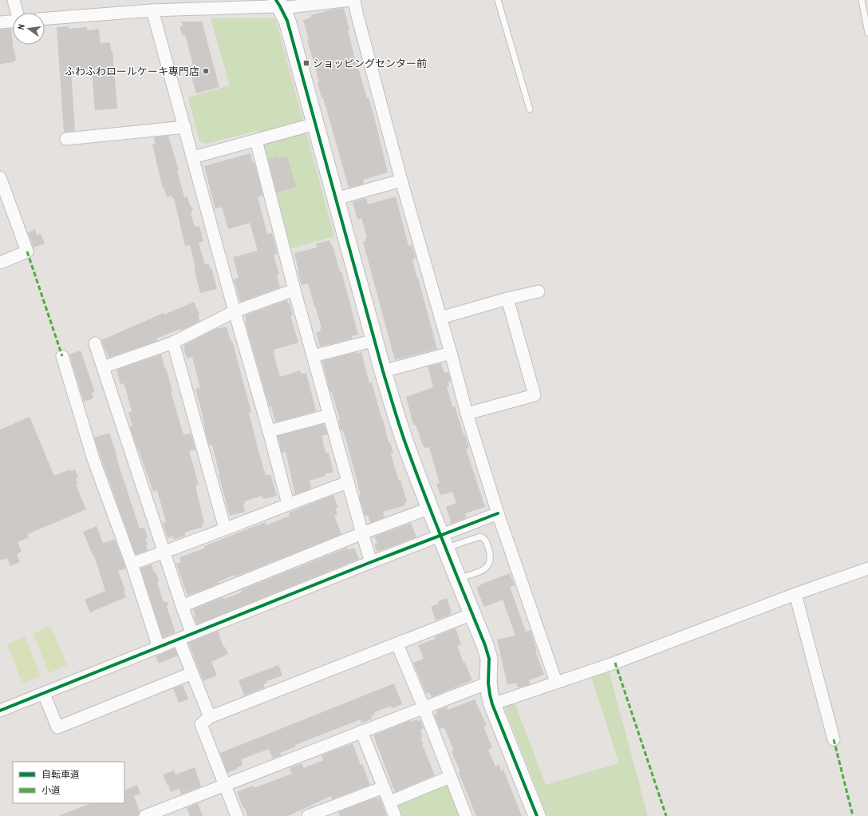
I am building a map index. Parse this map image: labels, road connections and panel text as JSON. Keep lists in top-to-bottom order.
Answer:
{
  "places": {
    "transit": ["ショッピングセンター前"],
    "other": ["ふわふわロールケーキ専門店"]
  },
  "legend": ["自転車道", "小道"],
  "north": "left"
}
